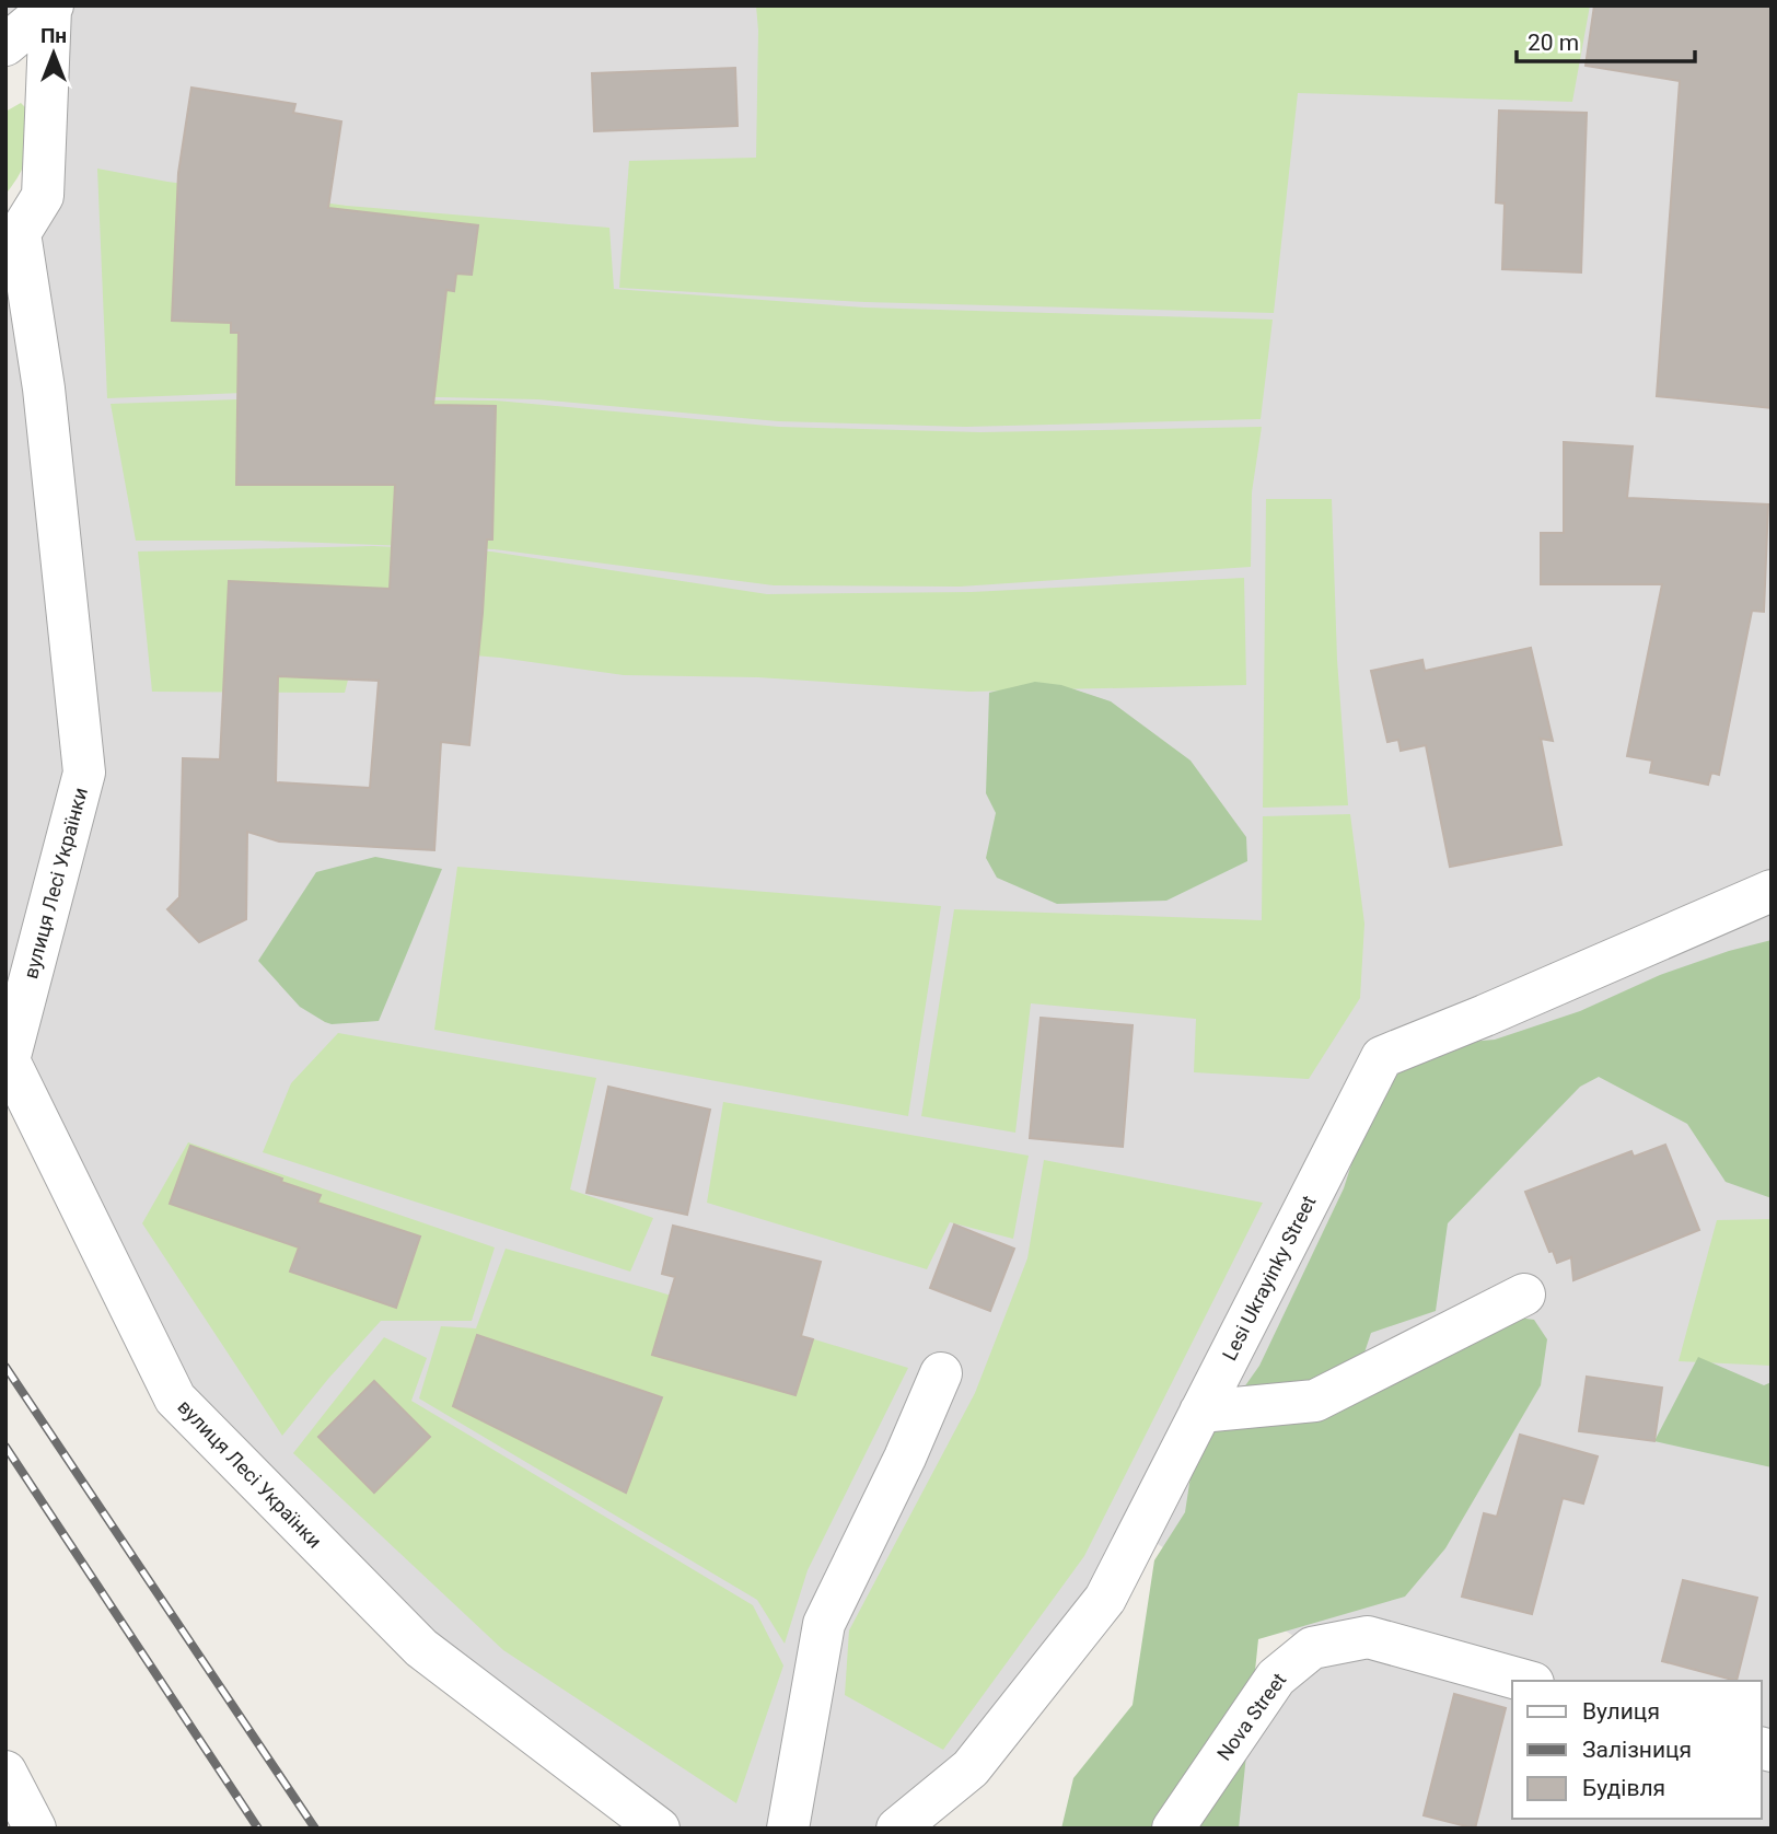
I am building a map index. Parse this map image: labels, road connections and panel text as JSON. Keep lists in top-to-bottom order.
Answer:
{
  "streets": {
    "street": ["вулиця Лесі Українки", "Lesi Ukrayinky Street", "Nova Street"]
  },
  "legend": ["Вулиця", "Залізниця", "Будівля"],
  "scale_bar": "20 m",
  "north": "top"
}
